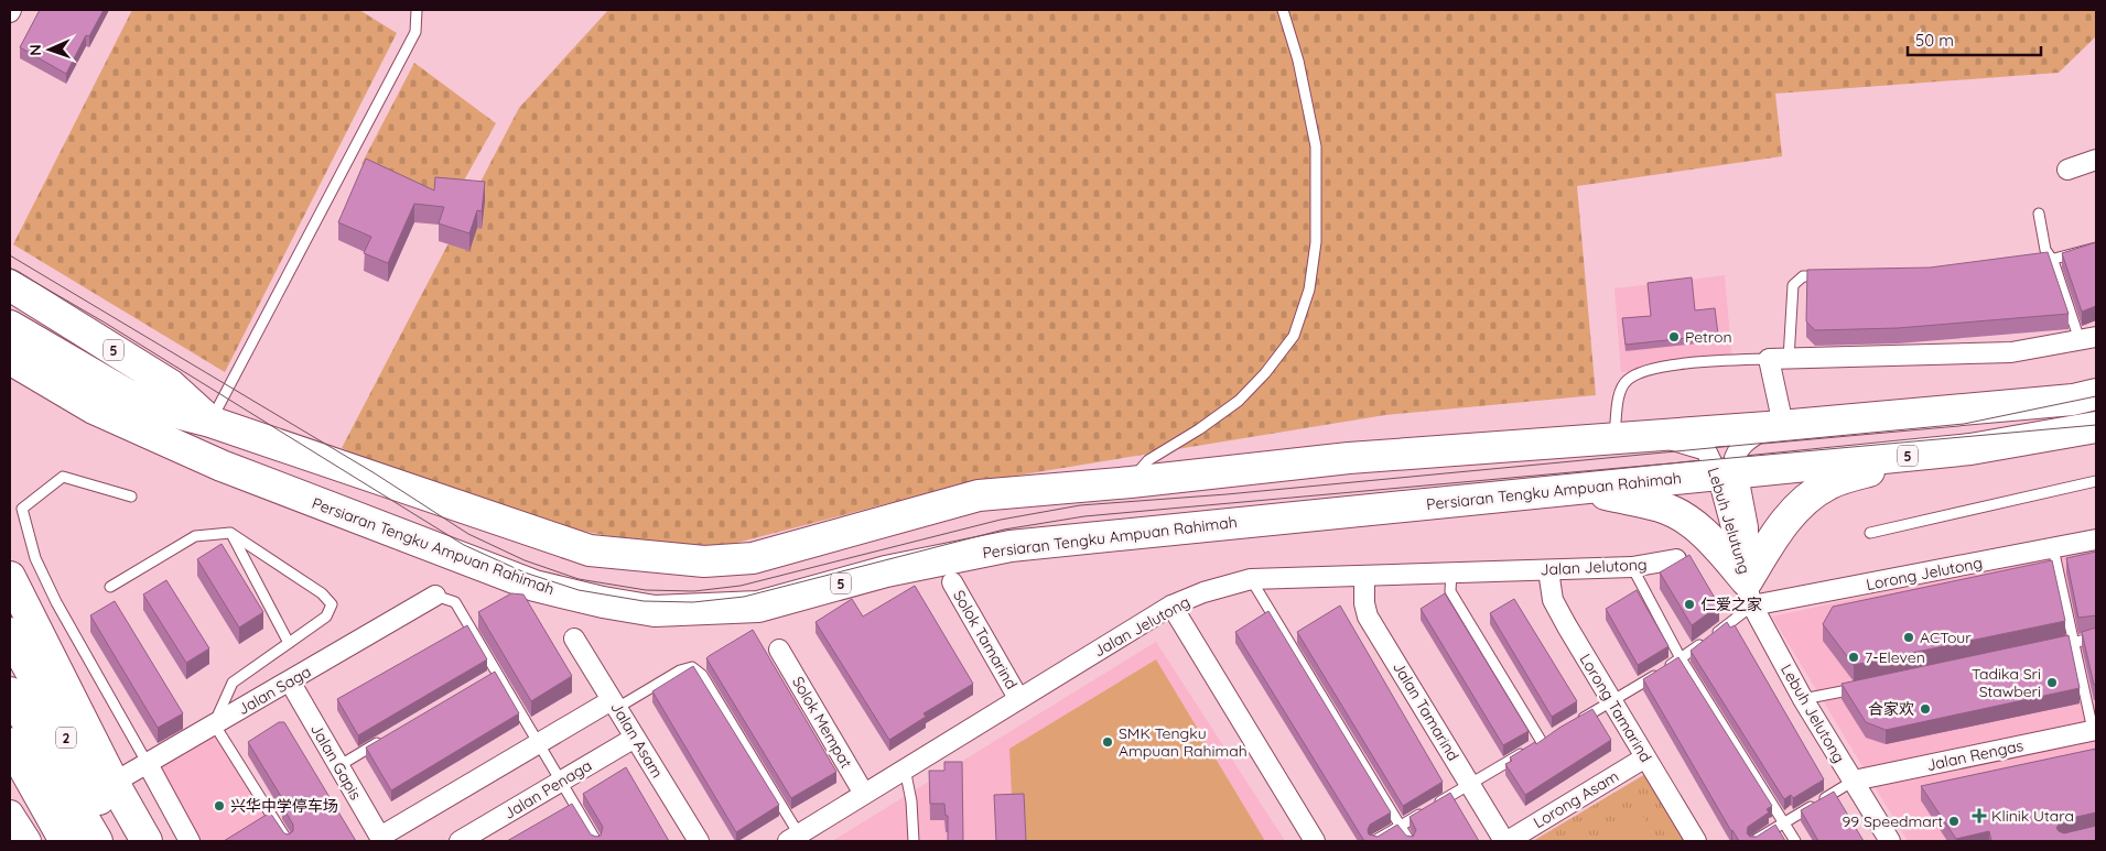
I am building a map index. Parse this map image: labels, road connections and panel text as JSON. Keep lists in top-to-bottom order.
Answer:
{
  "streets": {
    "highway": ["5", "Persiaran Tengku Ampuan Rahimah", "2"],
    "street": [
      "Lebuh Jelutung",
      "Jalan Jelutong",
      "Lorong Jelutong",
      "Solok Tamarind",
      "Jalan Saga",
      "Lorong Tamarind",
      "Jalan Tamarind",
      "Lebuh Jelutong",
      "Solok Mempat",
      "Jalan Asam",
      "Jalan Rengas",
      "Jalan Gapis",
      "Jalan Penaga",
      "Lorong Asam"
    ]
  },
  "crossings": [
    ["5", "Lebuh Jelutung"],
    ["Persiaran Tengku Ampuan Rahimah", "Lebuh Jelutung"],
    ["Lebuh Jelutung", "Lorong Jelutong"],
    ["Lebuh Jelutung", "Lebuh Jelutong"],
    ["Jalan Jelutong", "Solok Tamarind"],
    ["Jalan Jelutong", "Lorong Tamarind"],
    ["Jalan Jelutong", "Jalan Tamarind"],
    ["Jalan Jelutong", "Solok Mempat"],
    ["Lorong Jelutong", "Lebuh Jelutong"],
    ["Jalan Saga", "Jalan Gapis"],
    ["Lorong Tamarind", "Lorong Asam"],
    ["Jalan Tamarind", "Lorong Asam"],
    ["Lebuh Jelutong", "Jalan Rengas"],
    ["Jalan Asam", "Jalan Penaga"]
  ],
  "places": {
    "other": [
      "Petron",
      "仁爱之家",
      "ACTour",
      "7-Eleven",
      "Tadika Sri Stawberi",
      "合家欢",
      "SMK Tengku Ampuan Rahimah",
      "兴华中学停车场",
      "99 Speedmart"
    ],
    "health": ["Klinik Utara"]
  },
  "scale_bar": "50 m",
  "north": "left"
}
